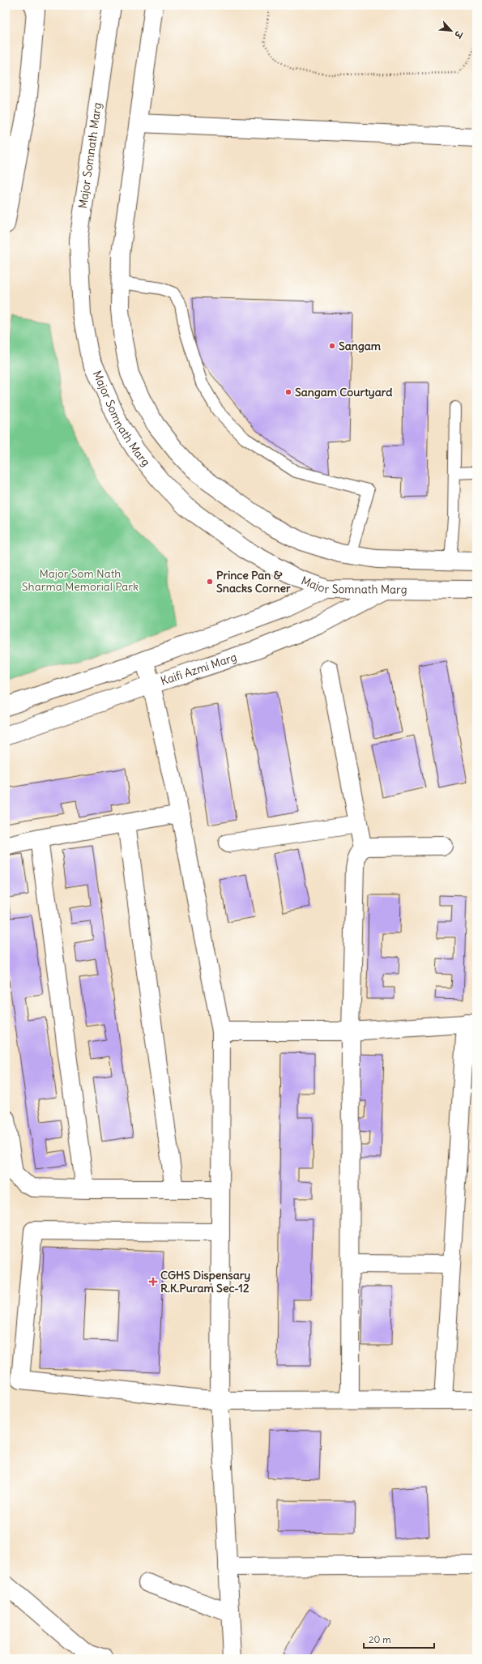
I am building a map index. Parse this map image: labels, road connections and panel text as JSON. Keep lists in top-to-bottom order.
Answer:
{
  "streets": {
    "street": ["Major Somnath Marg", "Kaifi Azmi Marg"]
  },
  "crossings": [
    ["Major Somnath Marg", "Kaifi Azmi Marg"]
  ],
  "parks": ["Major Som Nath Sharma Memorial Park"],
  "places": {
    "other": ["Sangam", "Sangam Courtyard", "Prince Pan & Snacks Corner"],
    "health": ["CGHS Dispensary R.K.Puram Sec-12"]
  },
  "scale_bar": "20 m",
  "north": "bottom right"
}
